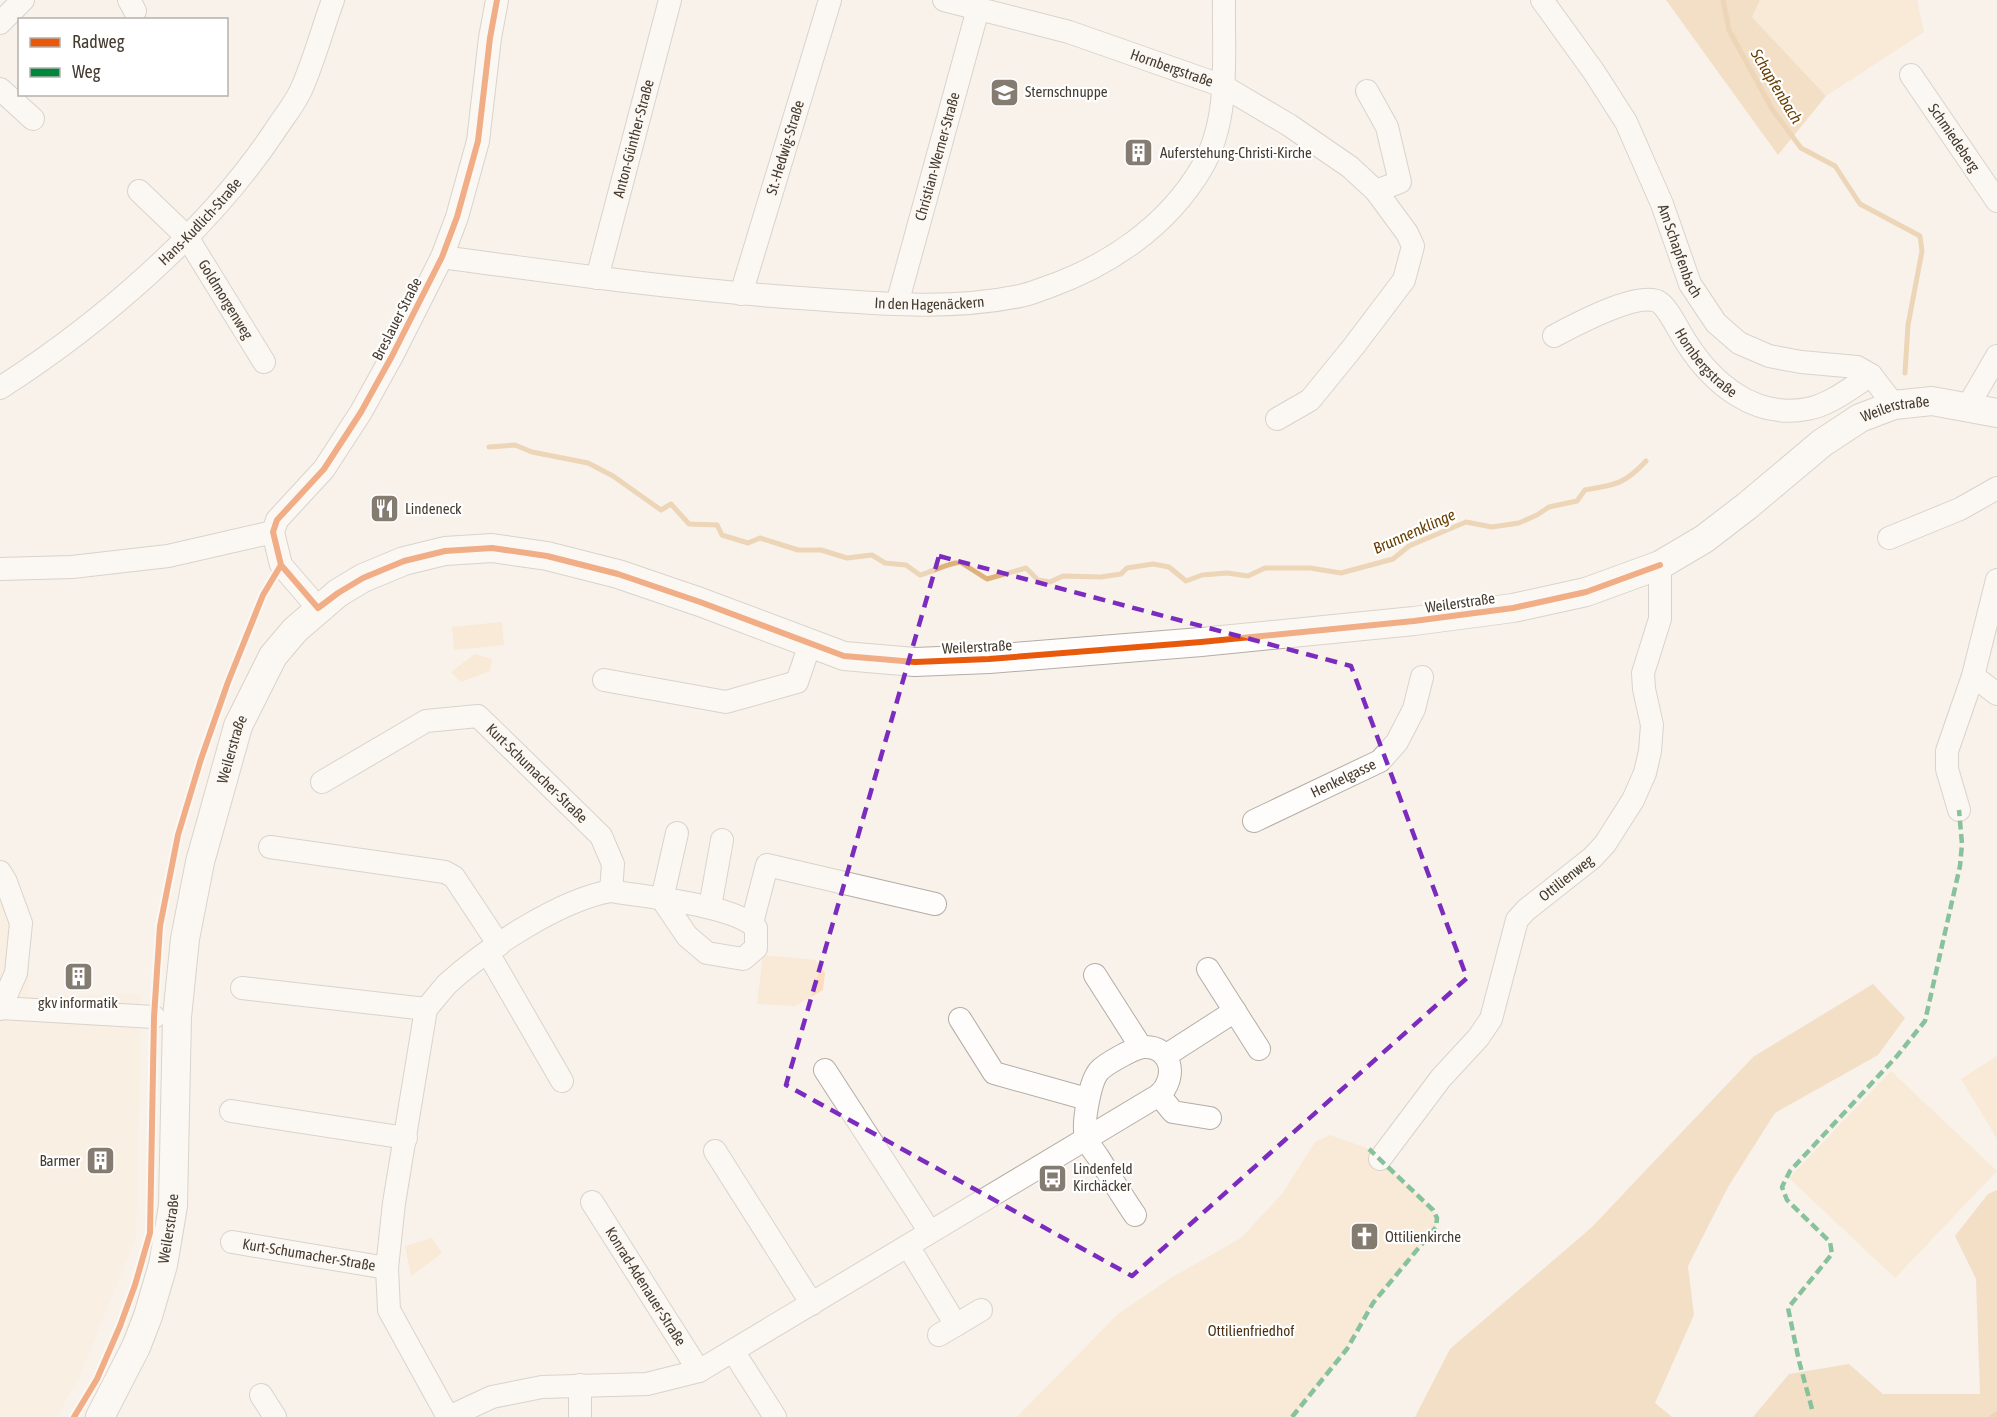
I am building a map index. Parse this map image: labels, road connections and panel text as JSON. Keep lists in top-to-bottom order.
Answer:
{
  "streets": {
    "main road": ["Weilerstraße"],
    "street": [
      "Hornbergstraße",
      "Schmiedeberg",
      "Anton-Günther-Straße",
      "St.-Hedwig-Straße",
      "Christian-Werner-Straße",
      "Hans-Kudlich-Straße",
      "Am Schapfenbach",
      "Goldmorgenweg",
      "In den Hagenäckern",
      "Breslauer Straße",
      "Kurt-Schumacher-Straße",
      "Henkelgasse",
      "Ottilienweg",
      "Konrad-Adenauer-Straße"
    ]
  },
  "crossings": [
    ["Hornbergstraße", "Christian-Werner-Straße"],
    ["Hornbergstraße", "Am Schapfenbach"],
    ["Hornbergstraße", "In den Hagenäckern"],
    ["Anton-Günther-Straße", "In den Hagenäckern"],
    ["St.-Hedwig-Straße", "In den Hagenäckern"],
    ["Christian-Werner-Straße", "In den Hagenäckern"],
    ["Hans-Kudlich-Straße", "Goldmorgenweg"],
    ["In den Hagenäckern", "Breslauer Straße"],
    ["Weilerstraße", "Ottilienweg"]
  ],
  "water": ["Schapfenbach", "Brunnenklinge"],
  "parks": ["Ottilienfriedhof"],
  "places": {
    "school or university": ["Sternschnuppe"],
    "building": ["Auferstehung-Christi-Kirche", "gkv informatik", "Barmer"],
    "restaurant": ["Lindeneck"],
    "bus stop": ["Lindenfeld Kirchäcker"],
    "church": ["Ottilienkirche"]
  },
  "legend": ["Radweg", "Weg"]
}
